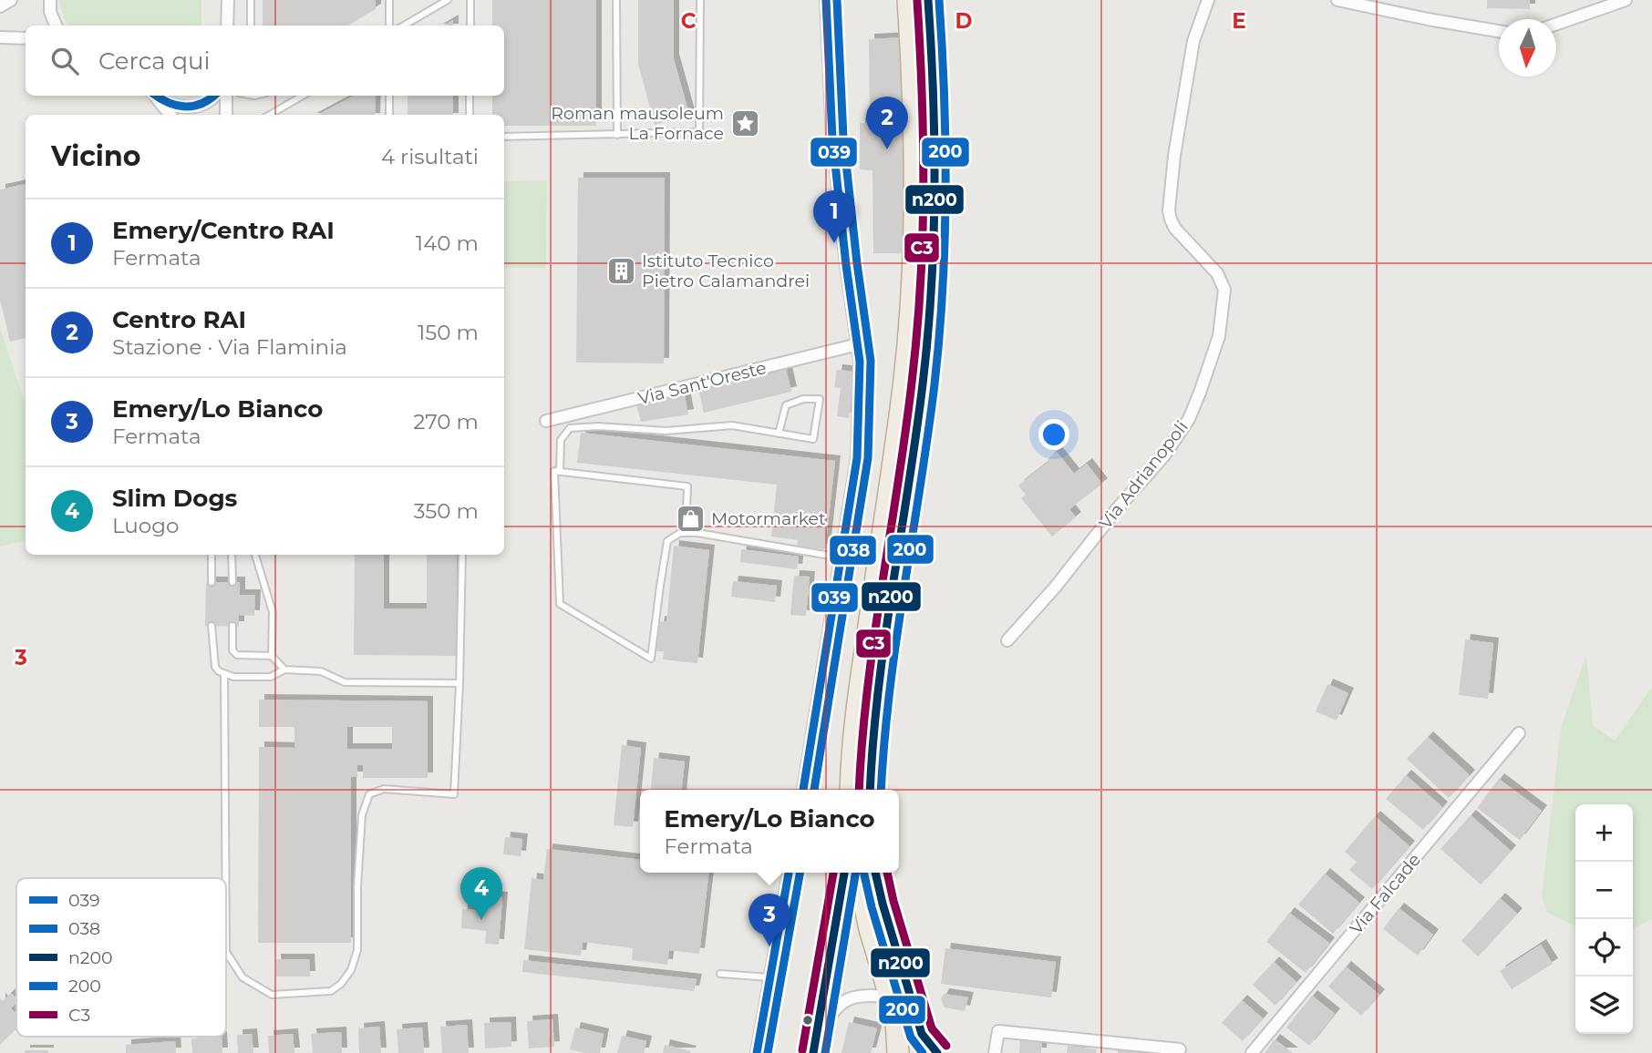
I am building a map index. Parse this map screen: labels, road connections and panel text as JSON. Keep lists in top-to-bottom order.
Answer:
{
  "streets": {
    "street": ["Via Sant'Oreste", "Via Adrianopoli", "Via Falcade"]
  },
  "places": {
    "place": ["Roman mausoleum La Fornace"],
    "building": ["Istituto Tecnico Pietro Calamandrei"],
    "shop": ["Motormarket"]
  },
  "lines": [
    "transit line 039",
    "transit line 038",
    "transit line n200",
    "transit line 200",
    "transit line C3"
  ],
  "legend": [
    "039",
    "038",
    "n200",
    "200",
    "C3"
  ],
  "north": "bottom",
  "page": {
    "search": "Cerca qui",
    "pins": [
      "2",
      "1",
      "4",
      "3"
    ],
    "heading": ["Vicino", "4 risultati"],
    "list": [
      {
        "mark": "1",
        "name": "Emery/Centro RAI",
        "note": "Fermata",
        "value": "140 m"
      },
      {
        "mark": "2",
        "name": "Centro RAI",
        "note": "Stazione · Via Flaminia",
        "value": "150 m"
      },
      {
        "mark": "3",
        "name": "Emery/Lo Bianco",
        "note": "Fermata",
        "value": "270 m"
      },
      {
        "mark": "4",
        "name": "Slim Dogs",
        "note": "Luogo",
        "value": "350 m"
      }
    ],
    "popup": ["Emery/Lo Bianco", "Fermata"],
    "map_buttons": ["+", "−"]
  },
  "grid": {
    "columns": ["C", "D", "E"],
    "rows": ["3"]
  }
}
